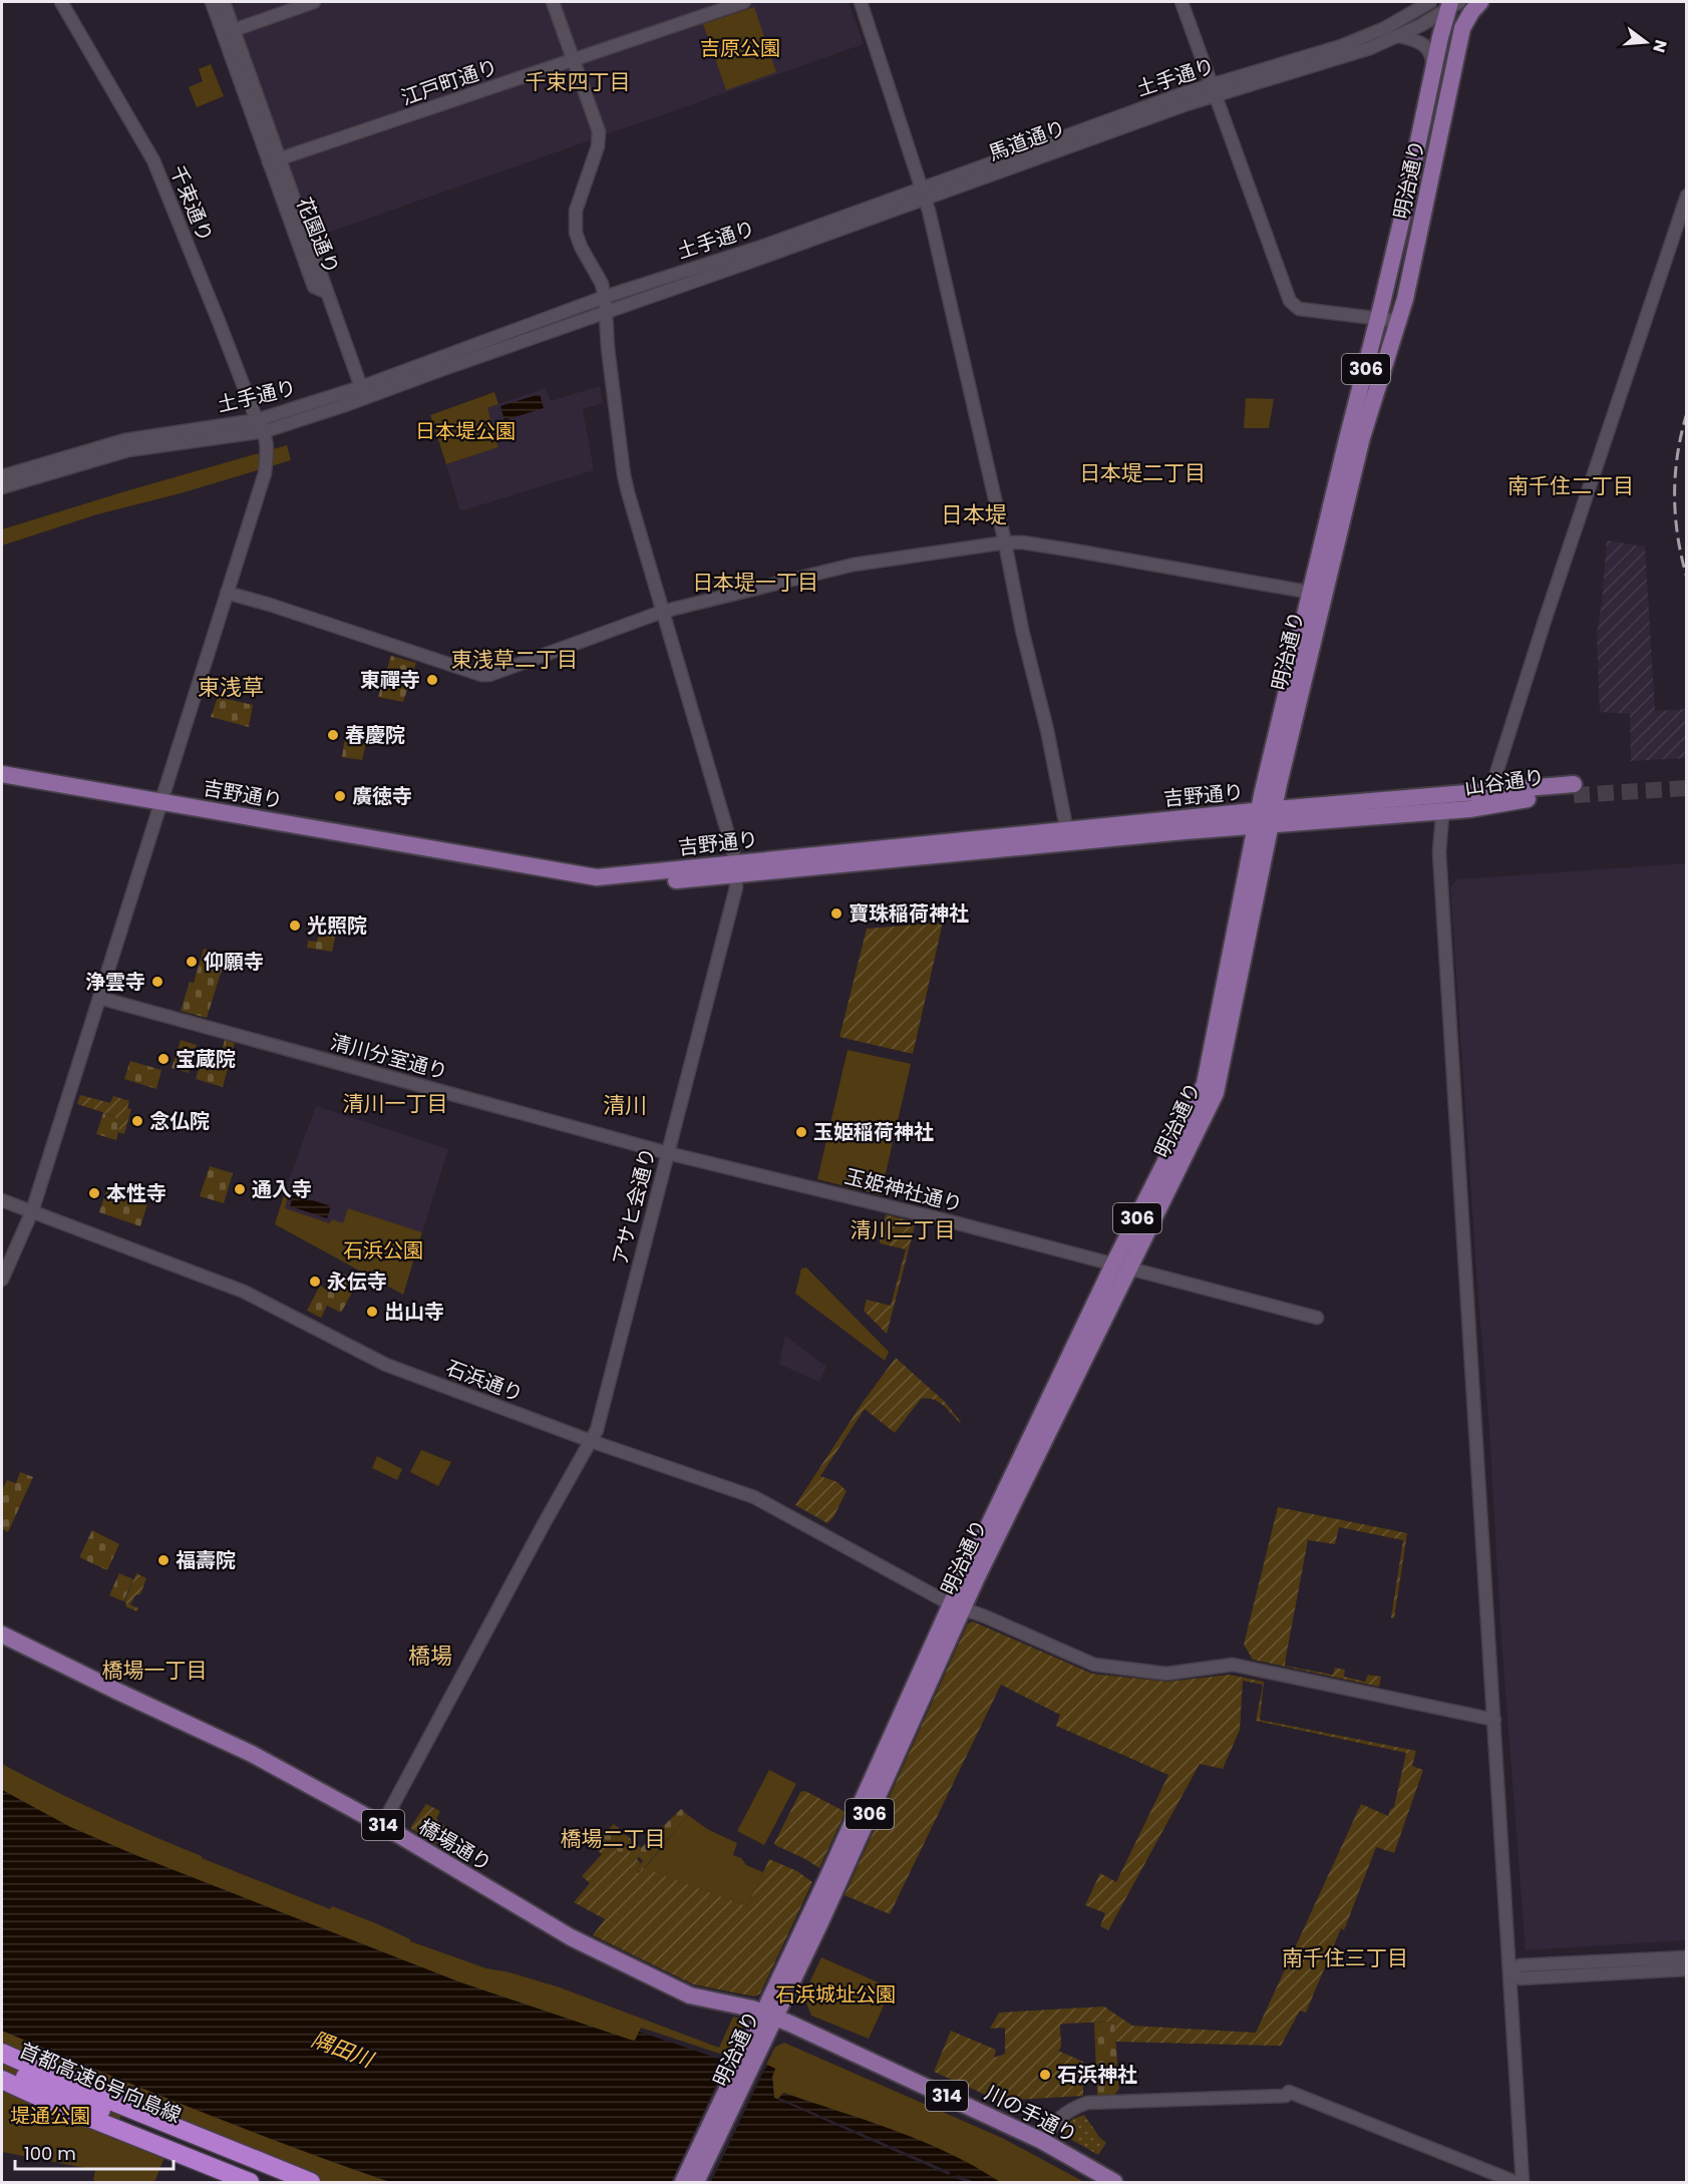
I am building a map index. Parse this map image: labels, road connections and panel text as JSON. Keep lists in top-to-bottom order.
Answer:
{
  "streets": {
    "highway": ["首都高速6号向島線"],
    "main road": [
      "明治通り",
      "306",
      "山谷通り",
      "吉野通り",
      "314",
      "橋場通り",
      "川の手通り"
    ],
    "street": [
      "土手通り",
      "江戸町通り",
      "馬道通り",
      "千束通り",
      "花園通り",
      "清川分室通り",
      "玉姫神社通り",
      "アサヒ会通り",
      "石浜通り"
    ]
  },
  "crossings": [
    ["土手通り", "馬道通り"],
    ["土手通り", "千束通り"],
    ["土手通り", "花園通り"],
    ["江戸町通り", "花園通り"],
    ["馬道通り", "明治通り"],
    ["明治通り", "吉野通り"],
    ["明治通り", "玉姫神社通り"],
    ["明治通り", "石浜通り"],
    ["明治通り", "橋場通り"],
    ["明治通り", "川の手通り"],
    ["千束通り", "吉野通り"],
    ["千束通り", "清川分室通り"],
    ["千束通り", "石浜通り"],
    ["山谷通り", "吉野通り"],
    ["吉野通り", "アサヒ会通り"],
    ["清川分室通り", "玉姫神社通り"],
    ["清川分室通り", "アサヒ会通り"],
    ["玉姫神社通り", "アサヒ会通り"],
    ["アサヒ会通り", "石浜通り"],
    ["アサヒ会通り", "橋場通り"],
    ["橋場通り", "川の手通り"]
  ],
  "districts": [
    "千束四丁目",
    "日本堤二丁目",
    "南千住二丁目",
    "日本堤",
    "日本堤一丁目",
    "東浅草二丁目",
    "東浅草",
    "清川一丁目",
    "清川",
    "清川二丁目",
    "橋場",
    "橋場一丁目",
    "橋場二丁目",
    "南千住三丁目"
  ],
  "water": ["隅田川"],
  "parks": [
    "吉原公園",
    "日本堤公園",
    "石浜公園",
    "石浜城址公園",
    "堤通公園"
  ],
  "places": [
    "東禪寺",
    "春慶院",
    "廣徳寺",
    "寶珠稲荷神社",
    "光照院",
    "仰願寺",
    "浄雲寺",
    "宝蔵院",
    "念仏院",
    "玉姫稲荷神社",
    "通入寺",
    "本性寺",
    "永伝寺",
    "出山寺",
    "福壽院",
    "石浜神社"
  ],
  "scale_bar": "100 m",
  "north": "right"
}
